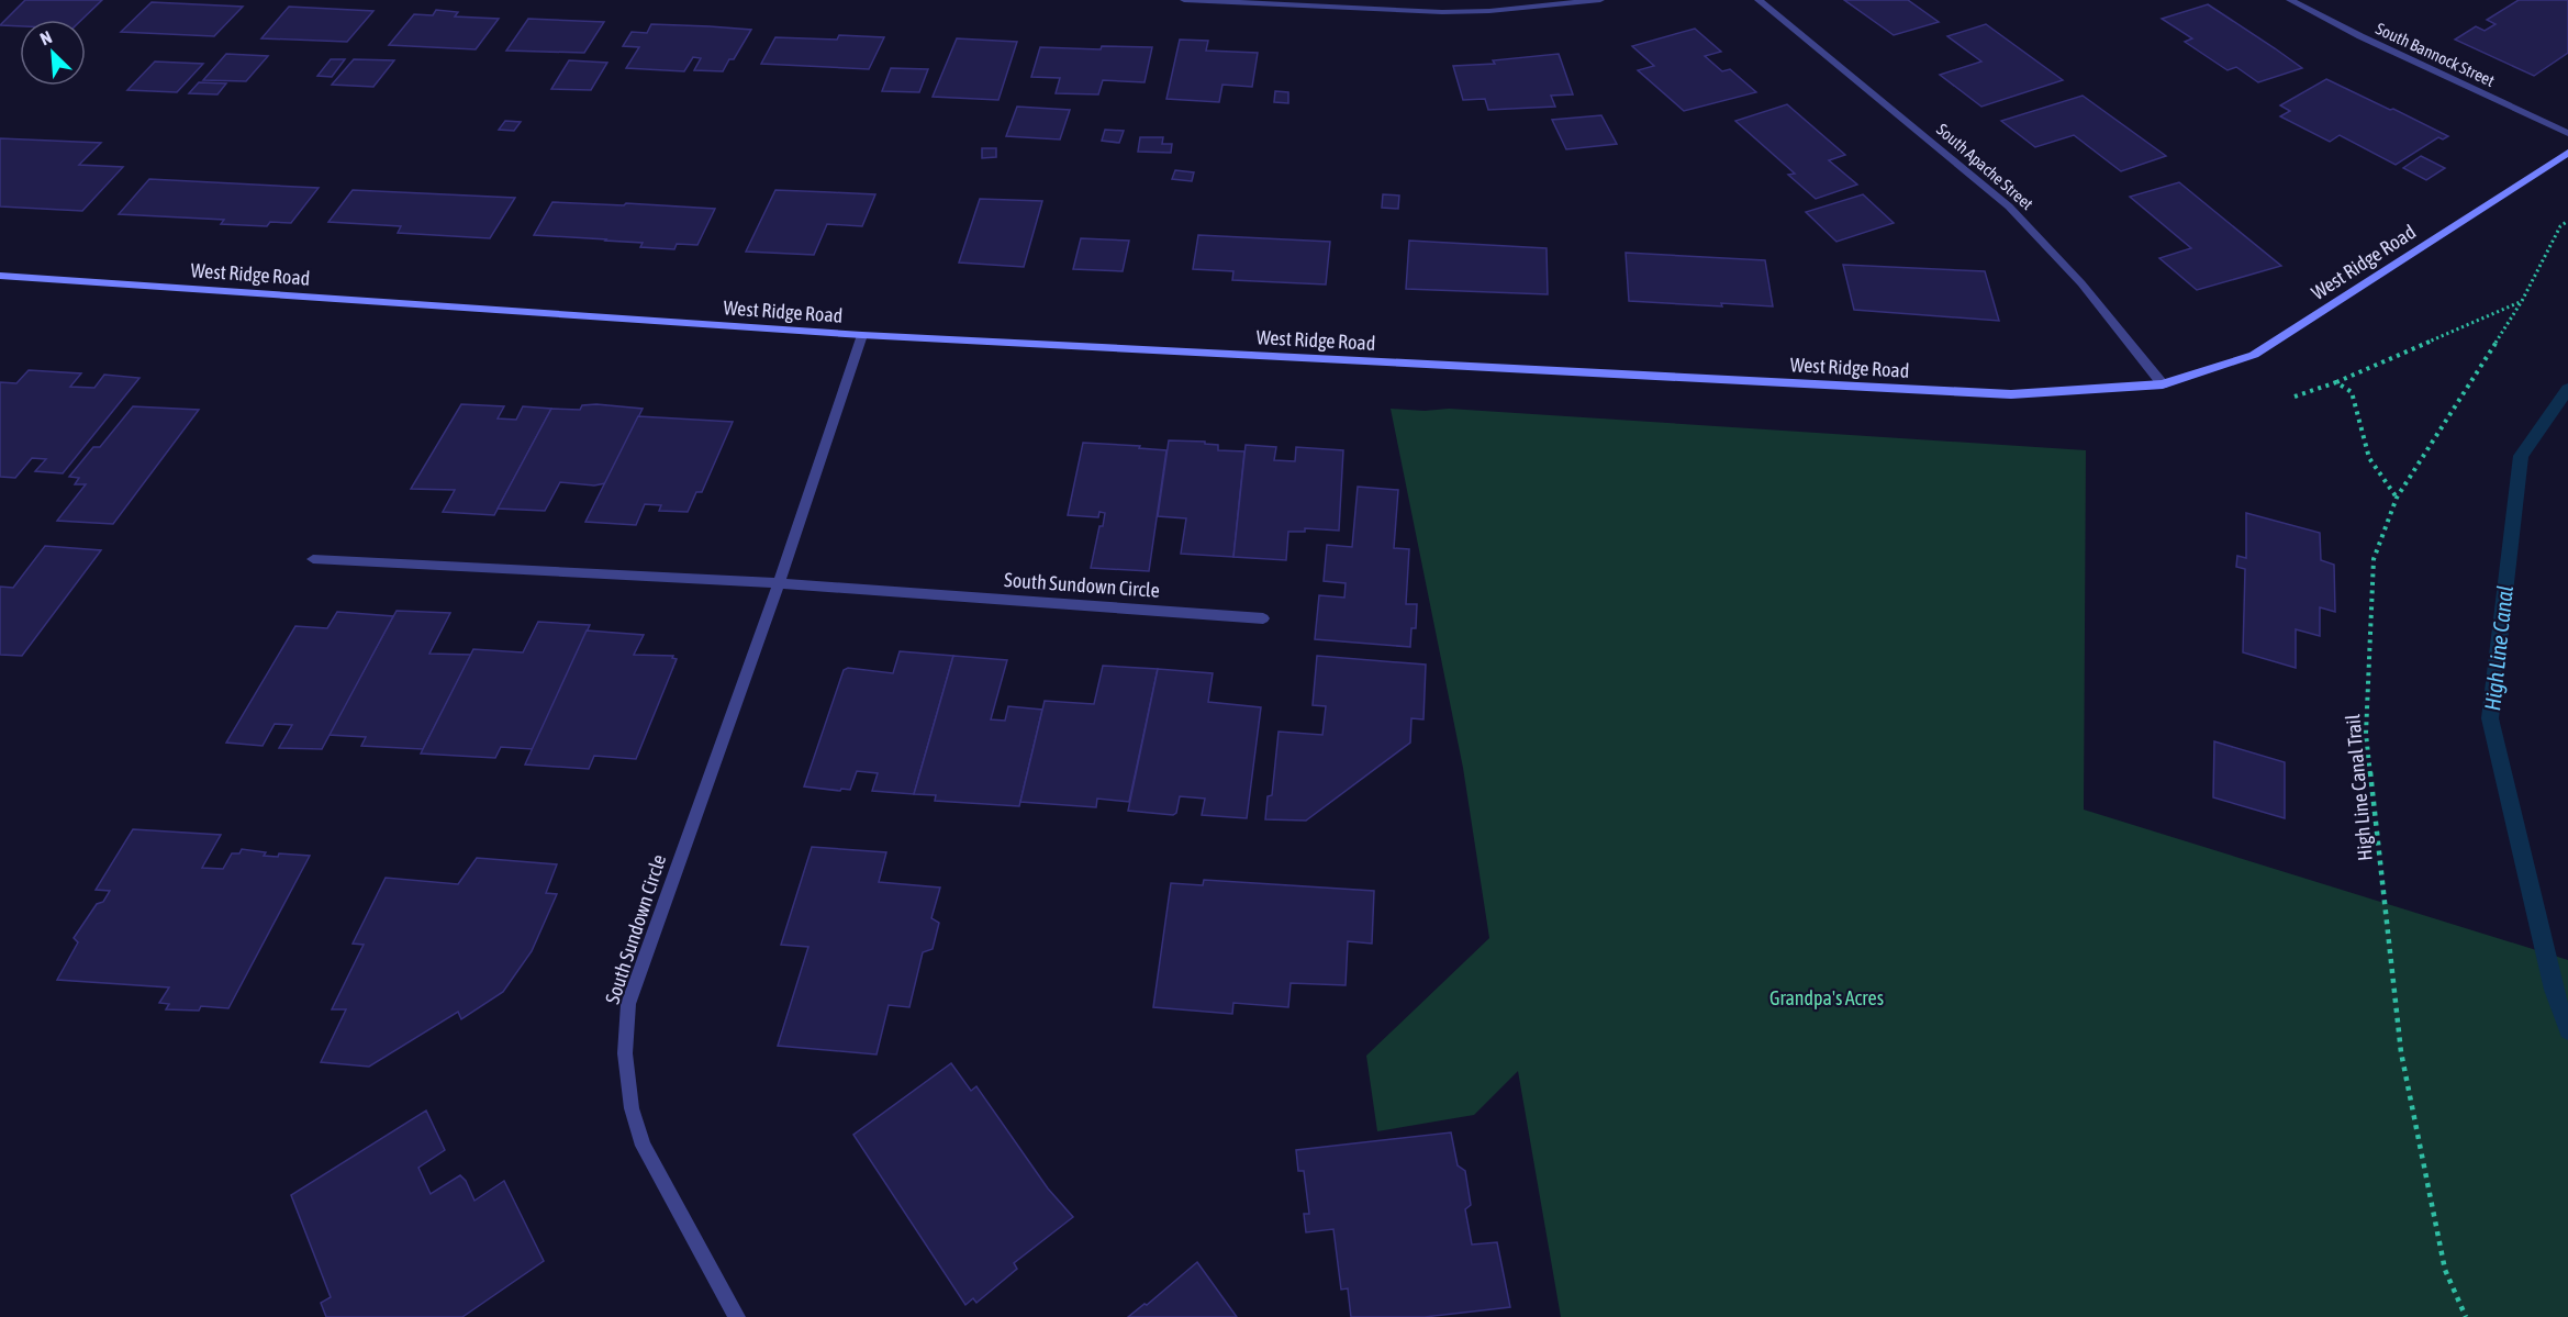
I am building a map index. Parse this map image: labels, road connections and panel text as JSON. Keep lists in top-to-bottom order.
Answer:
{
  "streets": {
    "street": [
      "South Bannock Street",
      "South Apache Street",
      "West Ridge Road",
      "South Sundown Circle"
    ],
    "path": ["High Line Canal Trail"]
  },
  "crossings": [
    ["South Apache Street", "West Ridge Road"],
    ["West Ridge Road", "South Sundown Circle"]
  ],
  "water": ["High Line Canal"],
  "parks": ["Grandpa's Acres"],
  "north": "top left"
}
